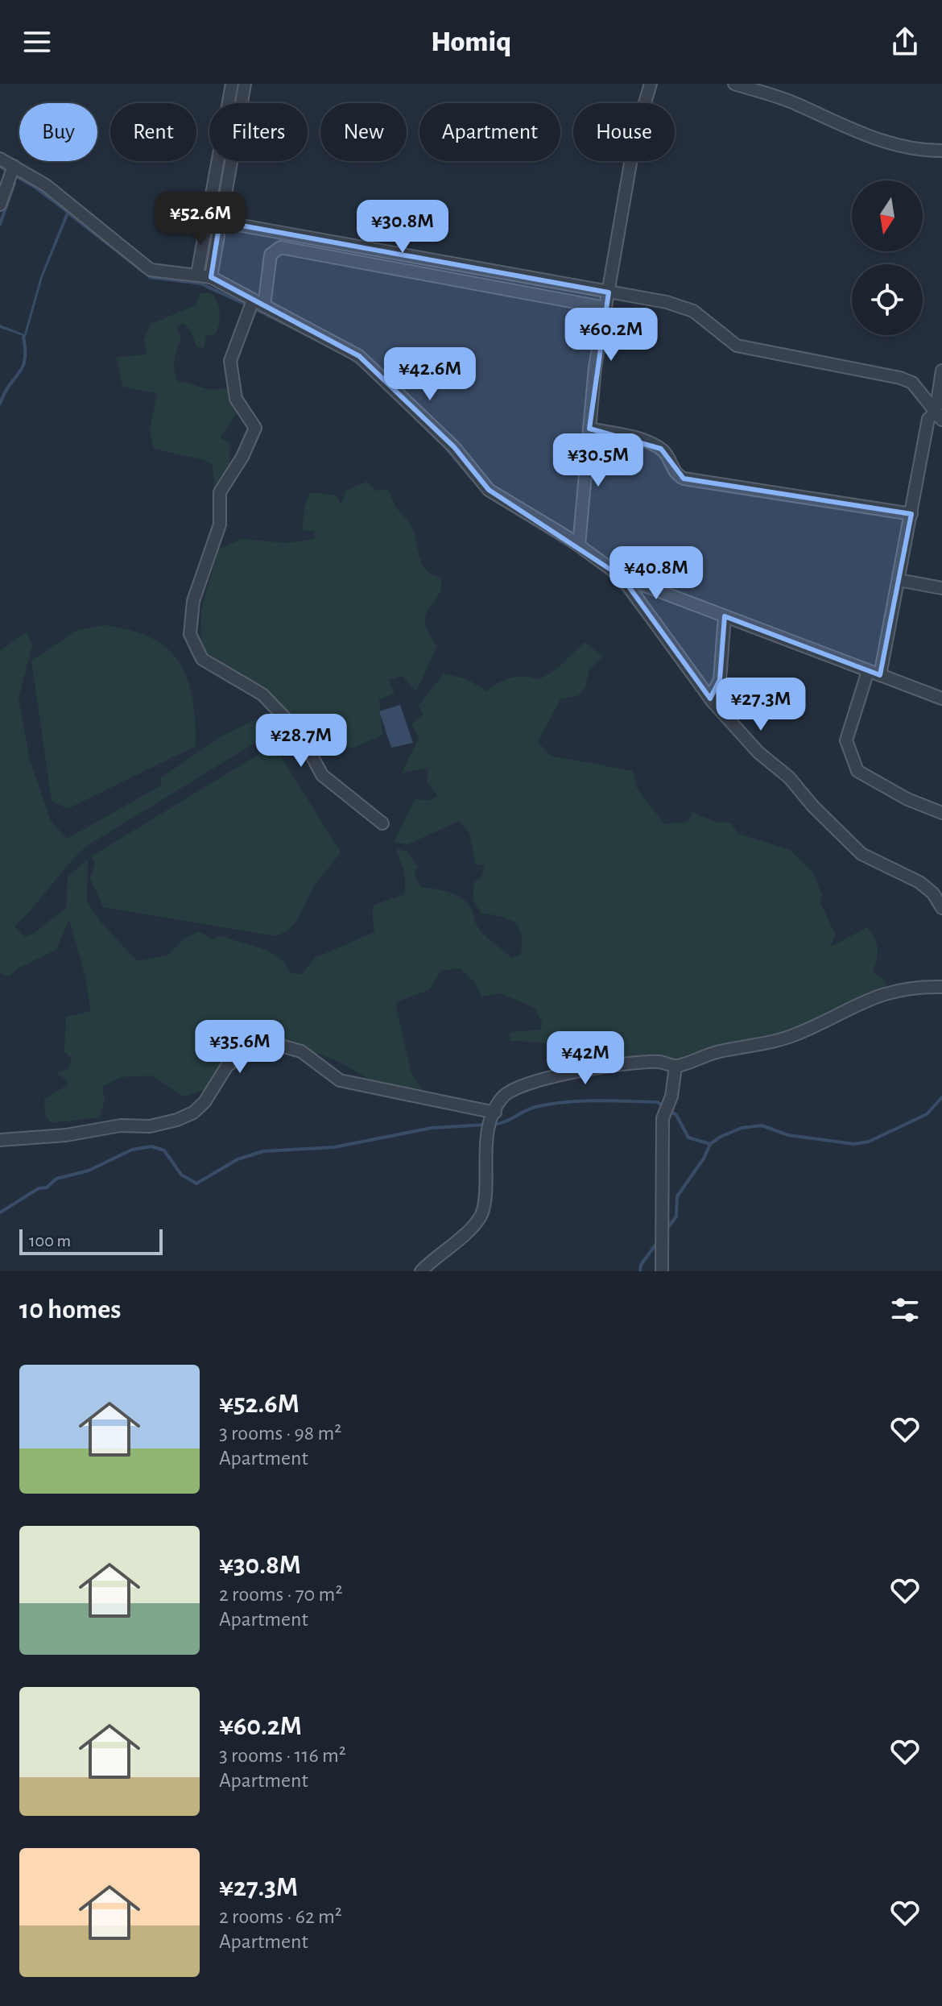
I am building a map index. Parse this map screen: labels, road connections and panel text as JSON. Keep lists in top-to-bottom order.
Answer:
{
  "scale_bar": "100 m",
  "north": "bottom",
  "page": {
    "header": "Homiq",
    "chip": [
      "Buy",
      "Rent",
      "Filters",
      "New",
      "Apartment",
      "House"
    ],
    "price": [
      "¥52.6M",
      "¥30.8M",
      "¥60.2M",
      "¥42.6M",
      "¥30.5M",
      "¥40.8M",
      "¥27.3M",
      "¥28.7M",
      "¥35.6M",
      "¥42M"
    ],
    "scale": "100 m",
    "heading": "10 homes",
    "list": [
      {
        "name": "¥52.6M",
        "note": "3 rooms · 98 m² · Apartment"
      },
      {
        "name": "¥30.8M",
        "note": "2 rooms · 70 m² · Apartment"
      },
      {
        "name": "¥60.2M",
        "note": "3 rooms · 116 m² · Apartment"
      },
      {
        "name": "¥27.3M",
        "note": "2 rooms · 62 m² · Apartment"
      }
    ]
  }
}
